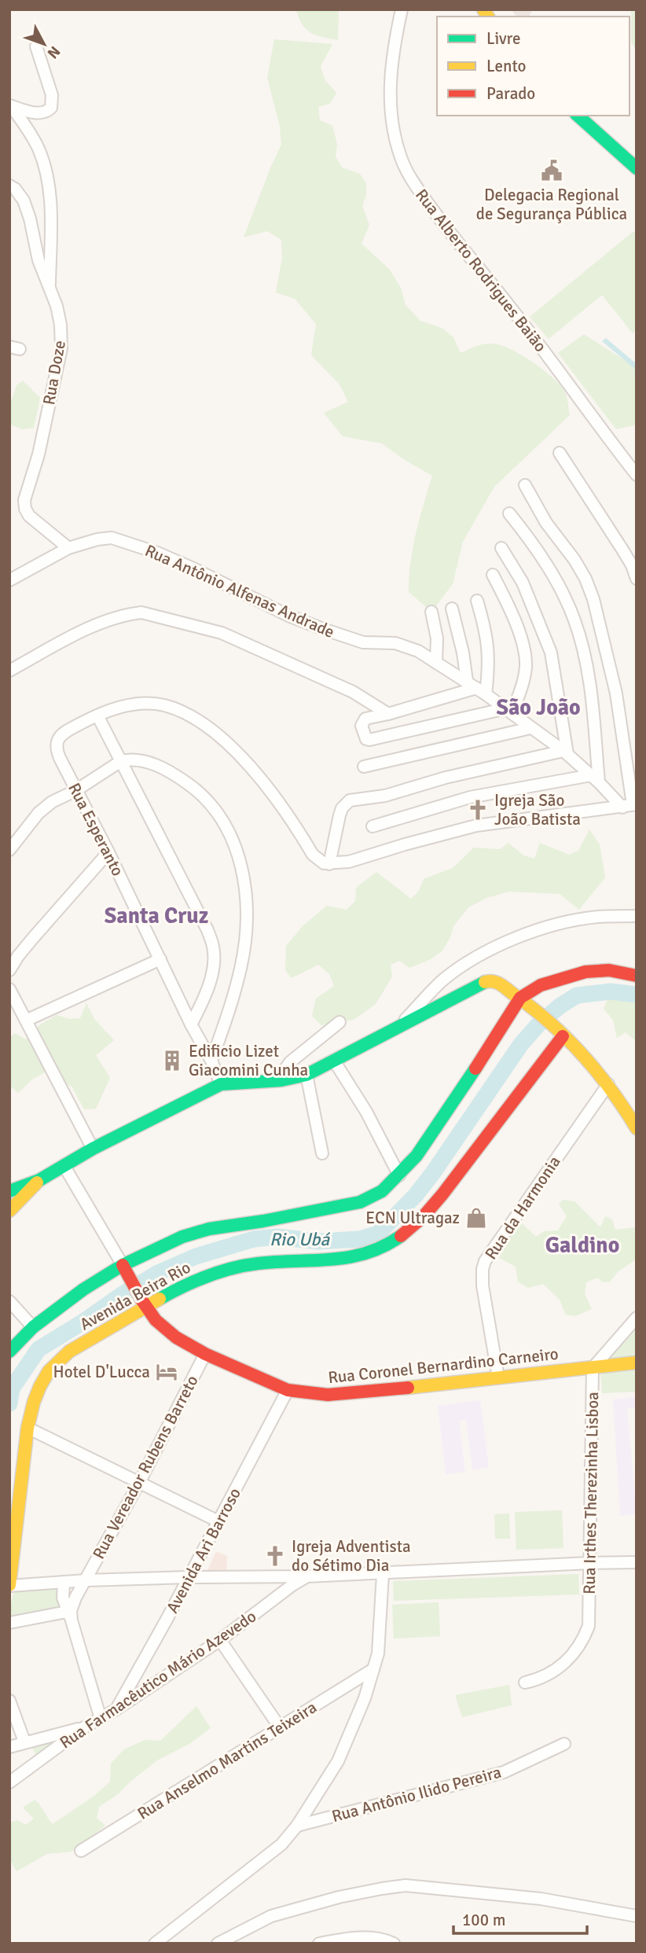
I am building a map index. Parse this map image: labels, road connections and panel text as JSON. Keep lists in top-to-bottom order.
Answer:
{
  "streets": {
    "main road": ["Avenida Beira Rio", "Rua Coronel Bernardino Carneiro"],
    "street": [
      "Rua Alberto Rodrigues Baião",
      "Rua Doze",
      "Rua Antônio Alfenas Andrade",
      "Rua Esperanto",
      "Rua da Harmonia",
      "Rua Vereador Rubens Barreto",
      "Rua Irthes Therezinha Lisboa",
      "Avenida Ari Barroso",
      "Rua Farmacêutico Mário Azevedo",
      "Rua Anselmo Martins Teixeira",
      "Rua Antônio Ilido Pereira"
    ]
  },
  "crossings": [
    ["Rua Doze", "Rua Antônio Alfenas Andrade"],
    ["Rua da Harmonia", "Rua Coronel Bernardino Carneiro"],
    ["Avenida Beira Rio", "Rua Coronel Bernardino Carneiro"],
    ["Rua Coronel Bernardino Carneiro", "Rua Vereador Rubens Barreto"],
    ["Rua Coronel Bernardino Carneiro", "Rua Irthes Therezinha Lisboa"],
    ["Rua Coronel Bernardino Carneiro", "Avenida Ari Barroso"],
    ["Avenida Ari Barroso", "Rua Farmacêutico Mário Azevedo"]
  ],
  "districts": ["São João", "Santa Cruz", "Galdino"],
  "water": ["Rio Ubá"],
  "places": {
    "public building": ["Delegacia Regional de Segurança Pública"],
    "church": ["Igreja São João Batista", "Igreja Adventista do Sétimo Dia"],
    "building": ["Edificio Lizet Giacomini Cunha"],
    "shop": ["ECN Ultragaz"],
    "hotel": ["Hotel D'Lucca"]
  },
  "legend": ["Livre", "Lento", "Parado"],
  "scale_bar": "100 m",
  "north": "bottom right"
}
